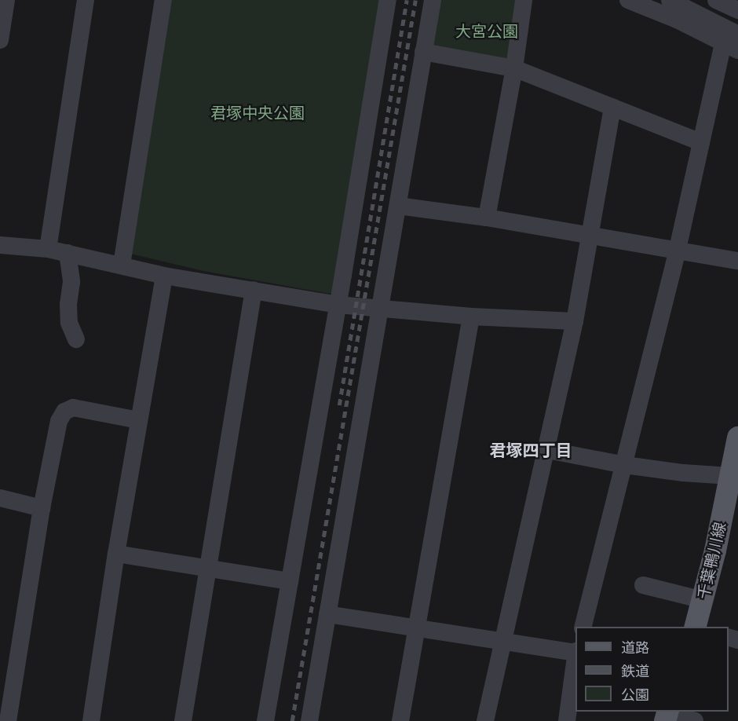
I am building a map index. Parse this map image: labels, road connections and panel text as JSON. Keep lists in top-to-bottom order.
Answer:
{
  "streets": {
    "main road": ["千葉鴨川線"]
  },
  "districts": ["君塚四丁目"],
  "parks": ["大宮公園", "君塚中央公園"],
  "legend": ["道路", "鉄道", "公園"]
}
